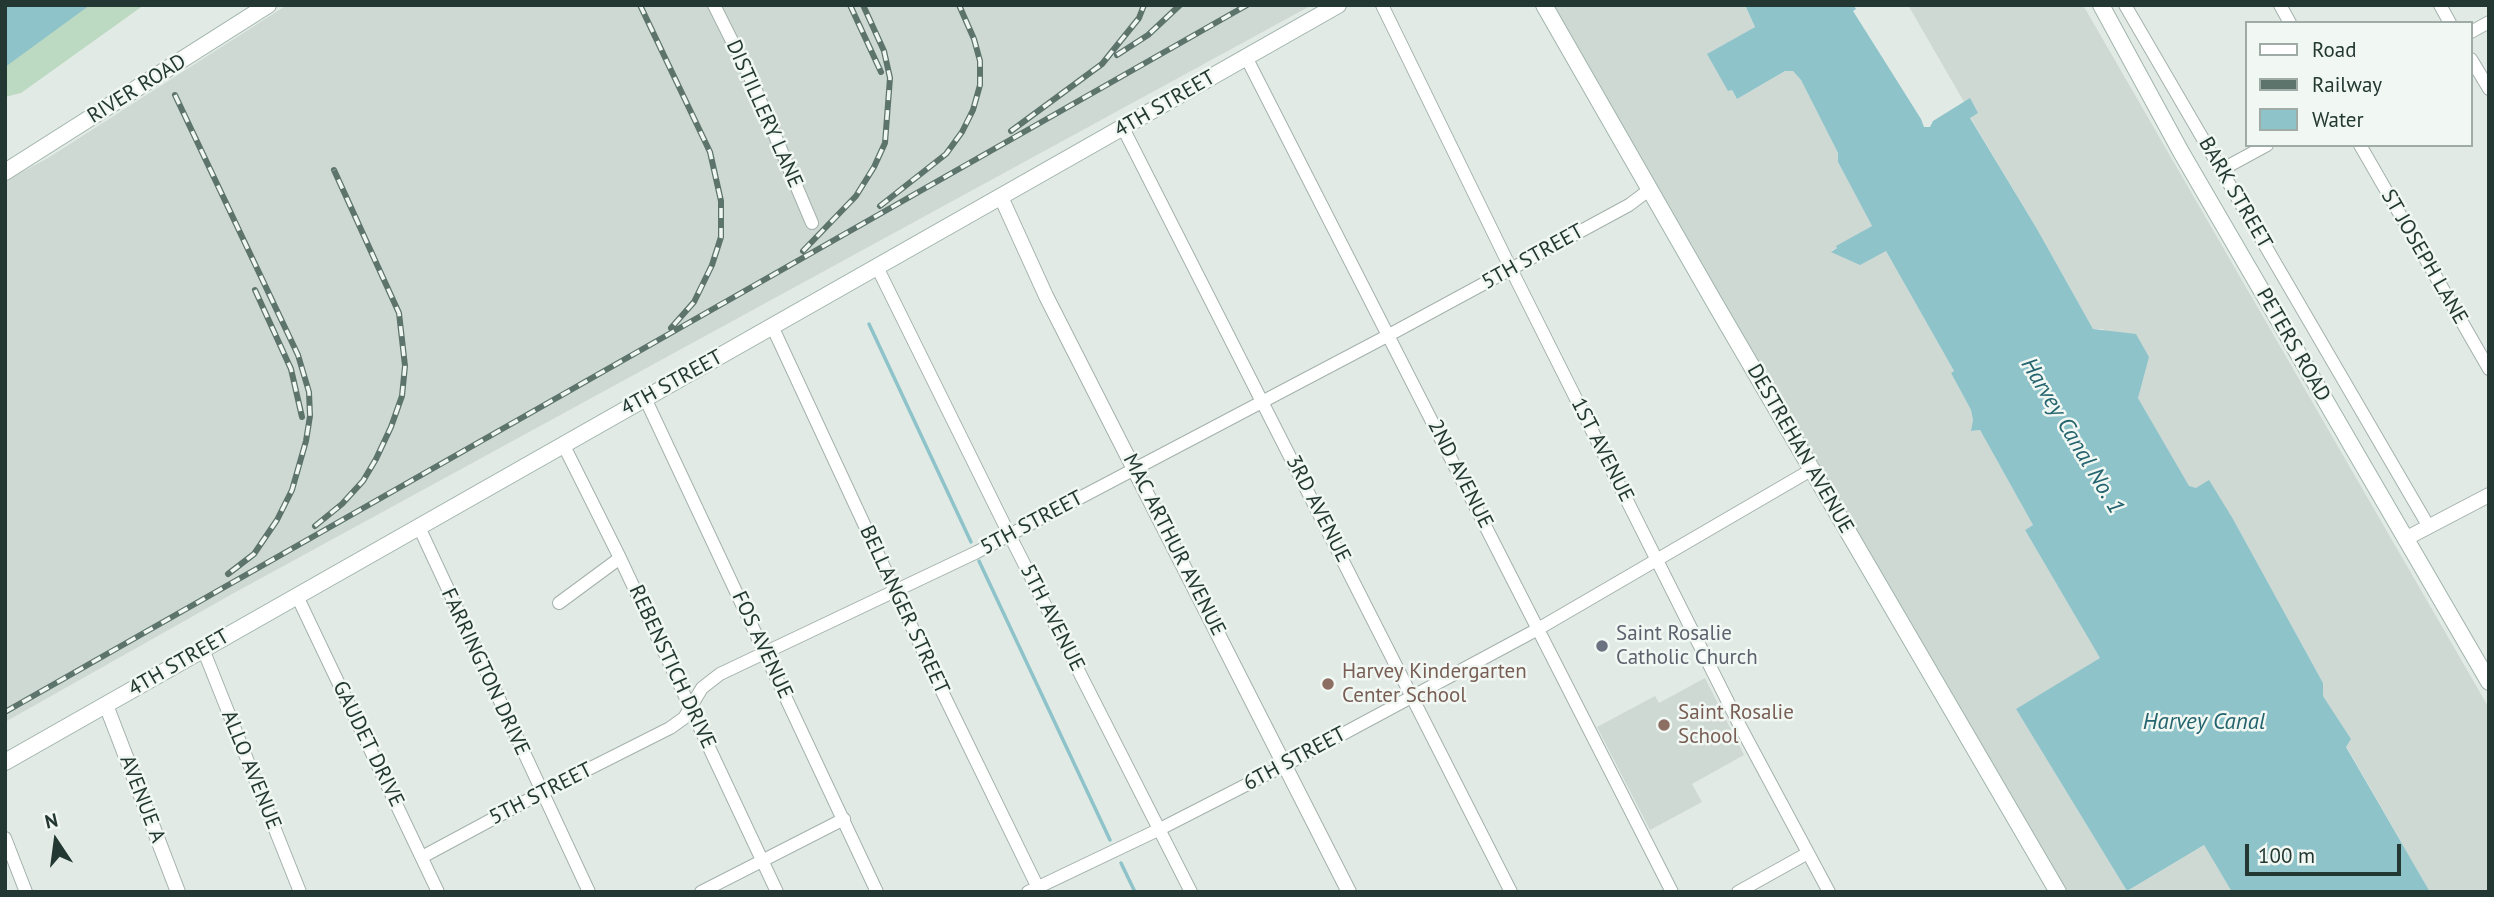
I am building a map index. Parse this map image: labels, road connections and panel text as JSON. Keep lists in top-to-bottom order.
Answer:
{
  "streets": {
    "main road": [
      "RIVER ROAD",
      "4TH STREET",
      "PETERS ROAD",
      "DESTREHAN AVENUE"
    ],
    "street": [
      "DISTILLERY LANE",
      "BARK STREET",
      "5TH STREET",
      "ST JOSEPH LANE",
      "1ST AVENUE",
      "2ND AVENUE",
      "3RD AVENUE",
      "MAC ARTHUR AVENUE",
      "BELLANGER STREET",
      "5TH AVENUE",
      "FOS AVENUE",
      "REBENSTICH DRIVE",
      "FARRINGTON DRIVE",
      "GAUDET DRIVE",
      "6TH STREET",
      "ALLO AVENUE",
      "AVENUE A"
    ]
  },
  "crossings": [
    ["4TH STREET", "2ND AVENUE"],
    ["4TH STREET", "3RD AVENUE"],
    ["4TH STREET", "MAC ARTHUR AVENUE"],
    ["4TH STREET", "BELLANGER STREET"],
    ["4TH STREET", "5TH AVENUE"],
    ["4TH STREET", "FOS AVENUE"],
    ["4TH STREET", "REBENSTICH DRIVE"],
    ["4TH STREET", "FARRINGTON DRIVE"],
    ["4TH STREET", "GAUDET DRIVE"],
    ["4TH STREET", "ALLO AVENUE"],
    ["4TH STREET", "AVENUE A"],
    ["5TH STREET", "DESTREHAN AVENUE"],
    ["5TH STREET", "1ST AVENUE"],
    ["5TH STREET", "2ND AVENUE"],
    ["5TH STREET", "3RD AVENUE"],
    ["5TH STREET", "MAC ARTHUR AVENUE"],
    ["5TH STREET", "BELLANGER STREET"],
    ["5TH STREET", "5TH AVENUE"],
    ["5TH STREET", "FOS AVENUE"],
    ["5TH STREET", "REBENSTICH DRIVE"],
    ["5TH STREET", "FARRINGTON DRIVE"],
    ["5TH STREET", "GAUDET DRIVE"],
    ["DESTREHAN AVENUE", "6TH STREET"],
    ["1ST AVENUE", "6TH STREET"],
    ["2ND AVENUE", "6TH STREET"],
    ["3RD AVENUE", "6TH STREET"],
    ["MAC ARTHUR AVENUE", "6TH STREET"],
    ["BELLANGER STREET", "6TH STREET"],
    ["5TH AVENUE", "6TH STREET"]
  ],
  "water": ["Harvey Canal No. 1", "Harvey Canal"],
  "places": ["Saint Rosalie Catholic Church", "Harvey Kindergarten Center School", "Saint Rosalie School"],
  "legend": ["Road", "Railway", "Water"],
  "scale_bar": "100 m",
  "north": "top"
}
